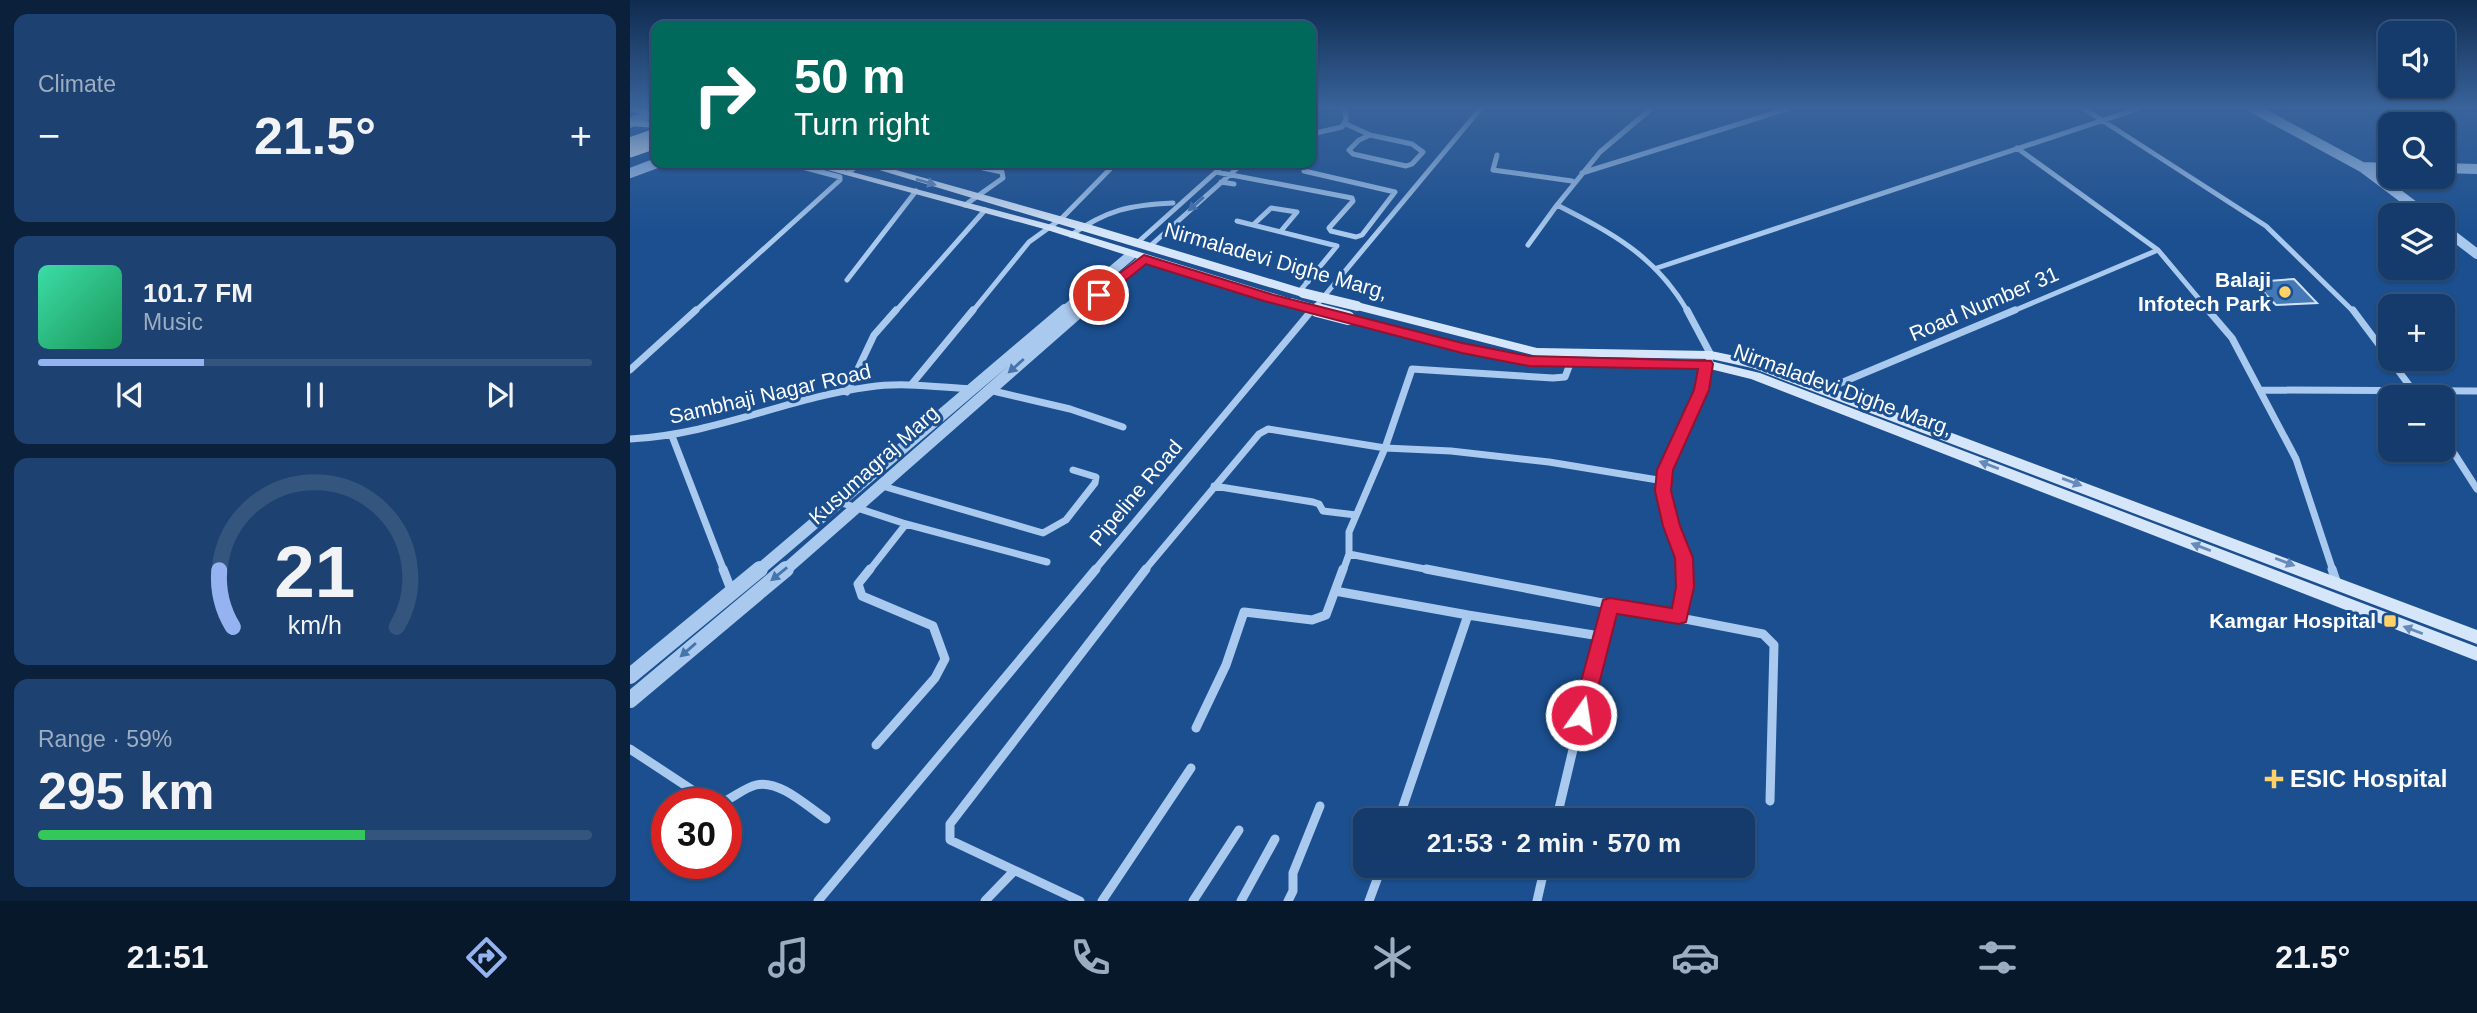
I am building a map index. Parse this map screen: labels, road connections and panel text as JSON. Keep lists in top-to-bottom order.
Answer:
{
  "streets": {
    "main road": ["Nirmaladevi Dighe Marg,"],
    "street": [
      "Road Number 31",
      "Sambhaji Nagar Road",
      "Kusumagraj Marg",
      "Pipeline Road"
    ]
  },
  "crossings": [
    ["Nirmaladevi Dighe Marg,", "Road Number 31"],
    ["Nirmaladevi Dighe Marg,", "Kusumagraj Marg"],
    ["Sambhaji Nagar Road", "Kusumagraj Marg"]
  ],
  "places": {
    "other": ["Balaji Infotech Park"],
    "transit": ["Kamgar Hospital"],
    "health": ["ESIC Hospital"]
  },
  "page": {
    "tile": [
      "Climate",
      ["Range · 59%", "295 km"]
    ],
    "map_buttons": ["+", "−"],
    "turn": ["50 m", "Turn right"],
    "heat": ["−", "21.5°", "+"],
    "song": ["101.7 FM", "Music"],
    "limit": "30",
    "trip": "21:53 · 2 min · 570 m",
    "tabs": ["21:51", "21.5°"],
    "gauge": ["21", "km/h"]
  }
}
